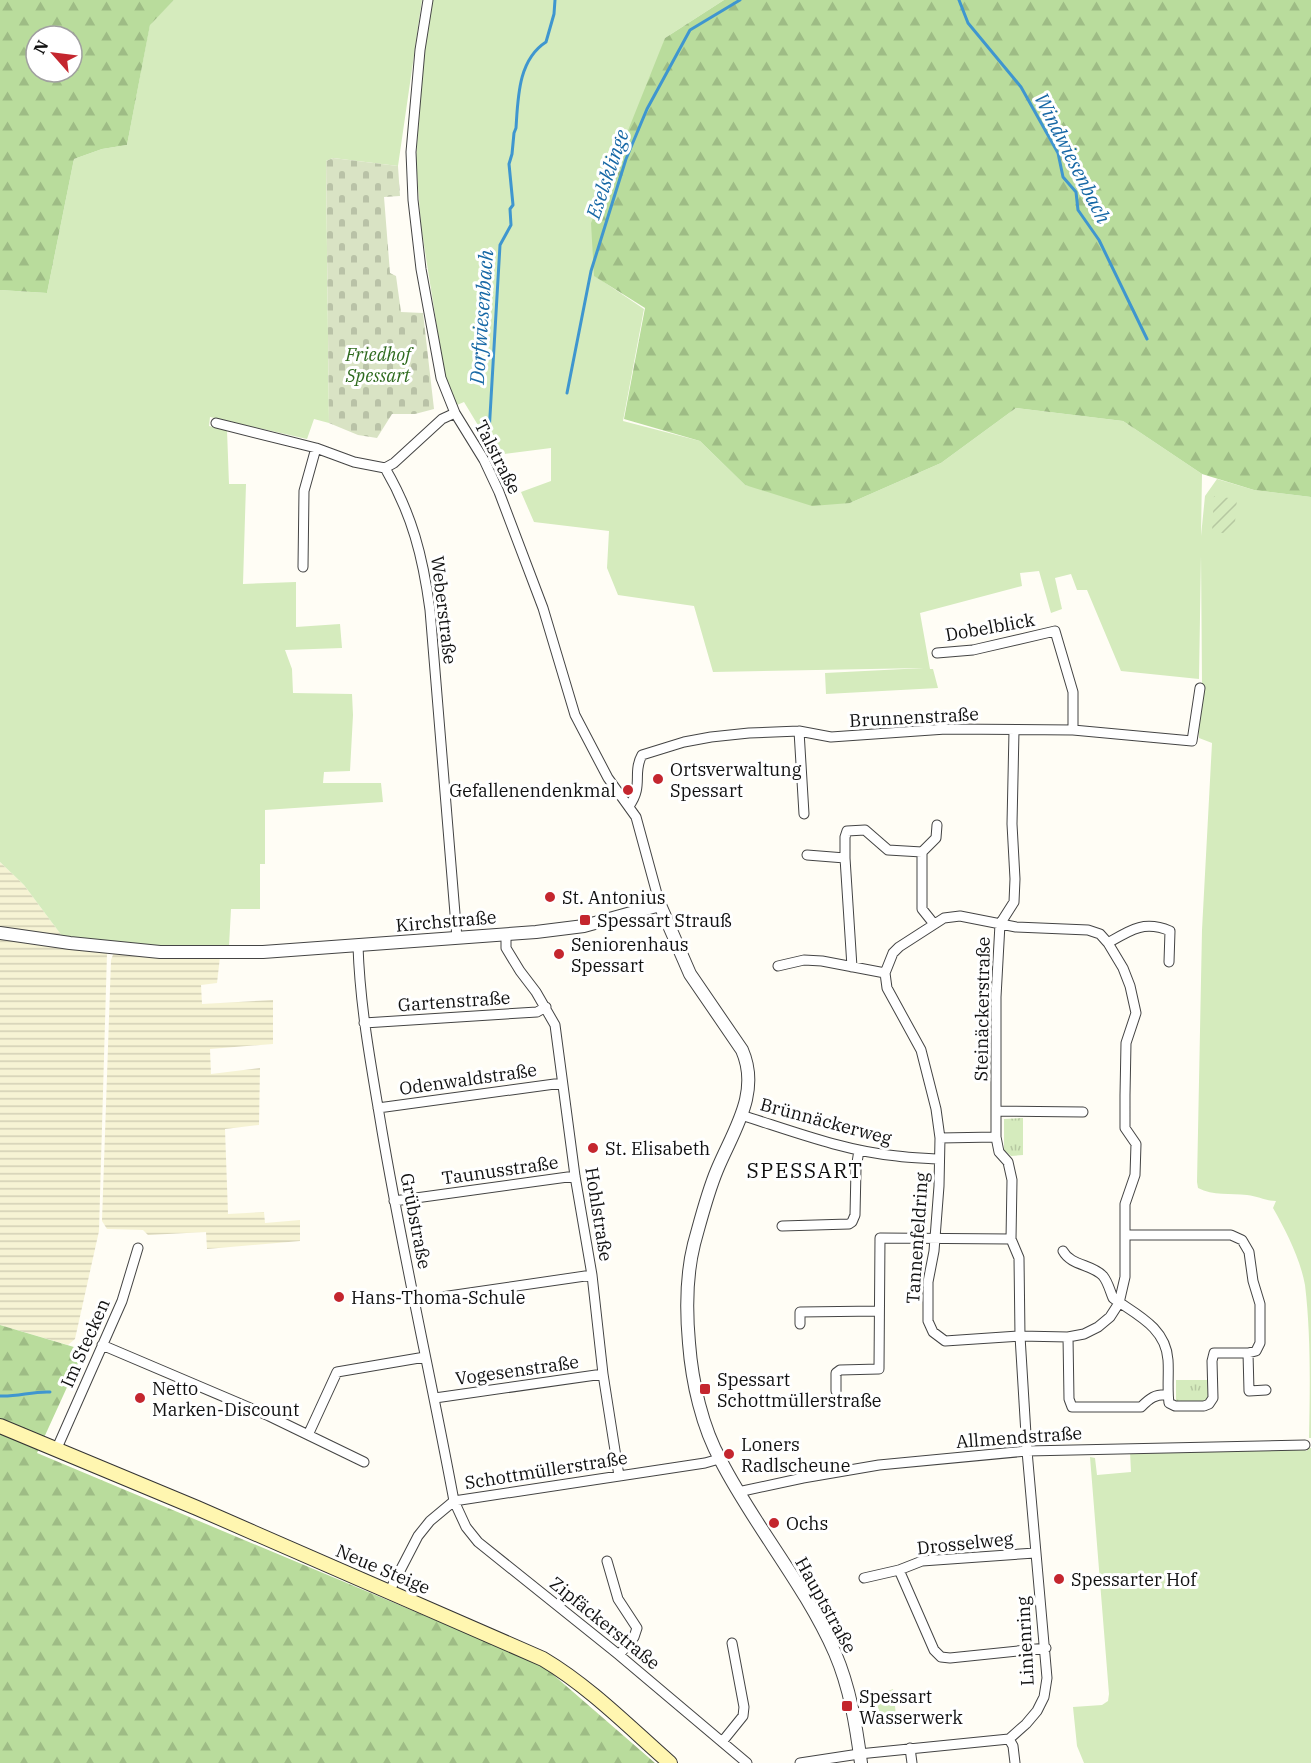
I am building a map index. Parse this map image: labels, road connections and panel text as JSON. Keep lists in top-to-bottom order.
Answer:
{
  "streets": {
    "main road": ["Neue Steige"],
    "street": [
      "Talstraße",
      "Weberstraße",
      "Dobelblick",
      "Brunnenstraße",
      "Kirchstraße",
      "Gartenstraße",
      "Steinäckerstraße",
      "Odenwaldstraße",
      "Brünnäckerweg",
      "Taunusstraße",
      "Hohlstraße",
      "Grübstraße",
      "Tannenfeldring",
      "Im Stecken",
      "Vogesenstraße",
      "Allmendstraße",
      "Schottmüllerstraße",
      "Drosselweg",
      "Hauptstraße",
      "Zipfäckerstraße",
      "Linienring"
    ]
  },
  "crossings": [
    ["Talstraße", "Brunnenstraße"],
    ["Talstraße", "Kirchstraße"],
    ["Talstraße", "Hauptstraße"],
    ["Weberstraße", "Kirchstraße"],
    ["Dobelblick", "Brunnenstraße"],
    ["Brunnenstraße", "Steinäckerstraße"],
    ["Kirchstraße", "Hohlstraße"],
    ["Kirchstraße", "Grübstraße"],
    ["Kirchstraße", "Hauptstraße"],
    ["Gartenstraße", "Hohlstraße"],
    ["Gartenstraße", "Grübstraße"],
    ["Steinäckerstraße", "Tannenfeldring"],
    ["Steinäckerstraße", "Allmendstraße"],
    ["Steinäckerstraße", "Linienring"],
    ["Odenwaldstraße", "Hohlstraße"],
    ["Odenwaldstraße", "Grübstraße"],
    ["Brünnäckerweg", "Tannenfeldring"],
    ["Brünnäckerweg", "Hauptstraße"],
    ["Taunusstraße", "Hohlstraße"],
    ["Taunusstraße", "Grübstraße"],
    ["Hohlstraße", "Vogesenstraße"],
    ["Hohlstraße", "Schottmüllerstraße"],
    ["Grübstraße", "Vogesenstraße"],
    ["Grübstraße", "Schottmüllerstraße"],
    ["Grübstraße", "Zipfäckerstraße"],
    ["Im Stecken", "Neue Steige"],
    ["Allmendstraße", "Hauptstraße"],
    ["Allmendstraße", "Linienring"],
    ["Schottmüllerstraße", "Neue Steige"],
    ["Schottmüllerstraße", "Hauptstraße"],
    ["Schottmüllerstraße", "Zipfäckerstraße"],
    ["Drosselweg", "Linienring"]
  ],
  "districts": ["SPESSART"],
  "water": ["Windwiesenbach", "Eselsklinge", "Dorfwiesenbach"],
  "parks": ["Friedhof Spessart"],
  "places": {
    "other": [
      "Ortsverwaltung Spessart",
      "Gefallenendenkmal",
      "St. Antonius",
      "Seniorenhaus Spessart",
      "St. Elisabeth",
      "Hans-Thoma-Schule",
      "Netto Marken-Discount",
      "Loners Radlscheune",
      "Ochs",
      "Spessarter Hof"
    ],
    "transit": ["Spessart Strauß", "Spessart Schottmüllerstraße", "Spessart Wasserwerk"]
  },
  "north": "top left"
}
